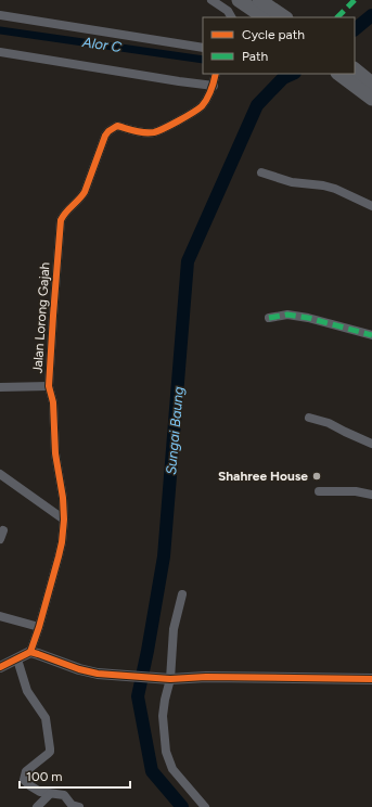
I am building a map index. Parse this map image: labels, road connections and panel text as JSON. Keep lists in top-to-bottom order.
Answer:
{
  "streets": {
    "street": ["Jalan Lorong Gajah"]
  },
  "water": ["Alor C", "Sungai Baung"],
  "places": ["Shahree House"],
  "legend": ["Cycle path", "Path"],
  "scale_bar": "100 m"
}
